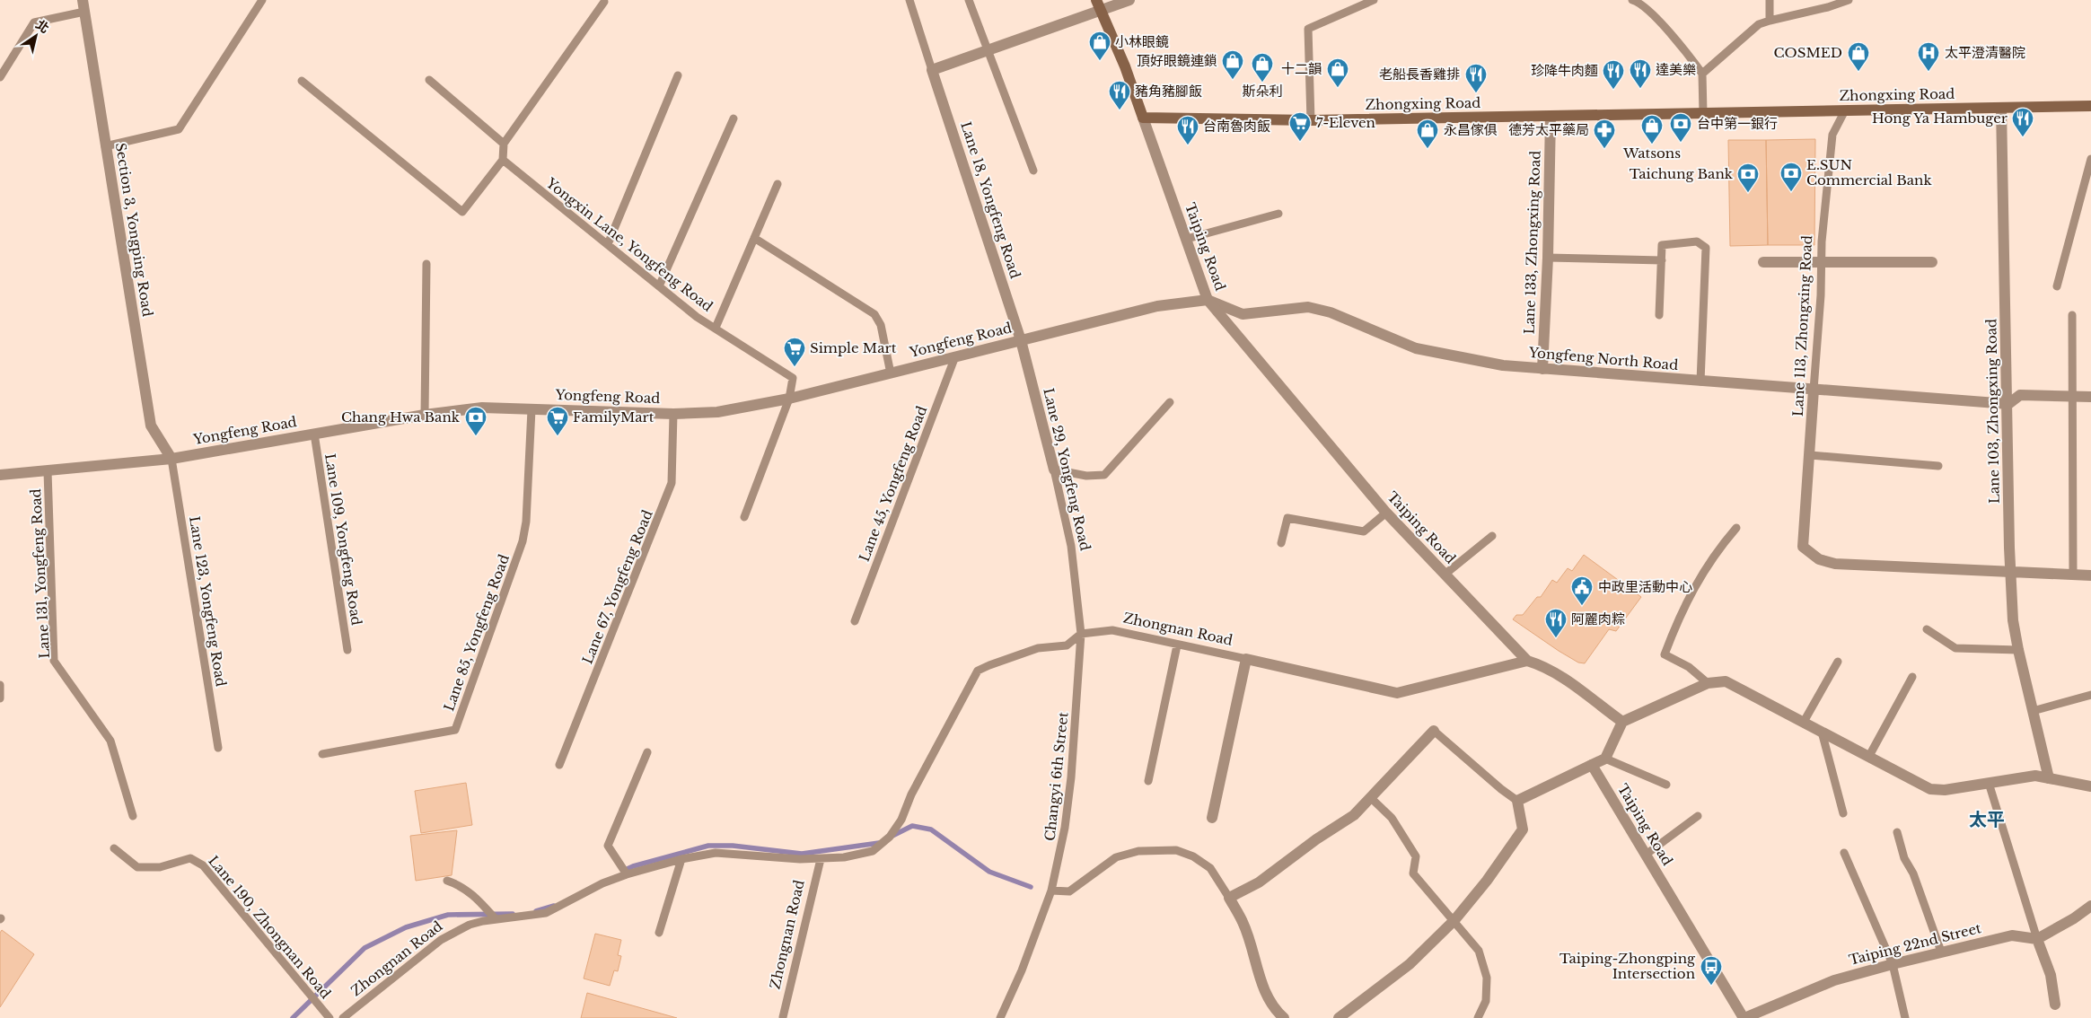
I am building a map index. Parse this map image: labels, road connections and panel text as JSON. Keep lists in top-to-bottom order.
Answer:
{
  "streets": {
    "main road": ["Zhongxing Road", "Taiping Road"],
    "street": [
      "Lane 18, Yongfeng Road",
      "Section 3, Yongping Road",
      "Lane 133, Zhongxing Road",
      "Lane 113, Zhongxing Road",
      "Yongfeng Road",
      "Yongfeng North Road",
      "Lane 103, Zhongxing Road",
      "Lane 29, Yongfeng Road",
      "Zhongnan Road",
      "Taiping 22nd Street"
    ],
    "lane": [
      "Yongxin Lane, Yongfeng Road",
      "Lane 45, Yongfeng Road",
      "Lane 109, Yongfeng Road",
      "Lane 131, Yongfeng Road",
      "Lane 67, Yongfeng Road",
      "Lane 123, Yongfeng Road",
      "Lane 85, Yongfeng Road",
      "Changyi 6th Street",
      "Lane 190, Zhongnan Road"
    ]
  },
  "crossings": [
    ["Zhongxing Road", "Lane 133, Zhongxing Road"],
    ["Zhongxing Road", "Taiping Road"],
    ["Zhongxing Road", "Lane 113, Zhongxing Road"],
    ["Zhongxing Road", "Lane 103, Zhongxing Road"],
    ["Lane 18, Yongfeng Road", "Yongfeng Road"],
    ["Lane 18, Yongfeng Road", "Lane 29, Yongfeng Road"],
    ["Section 3, Yongping Road", "Yongfeng Road"],
    ["Section 3, Yongping Road", "Lane 123, Yongfeng Road"],
    ["Lane 133, Zhongxing Road", "Yongfeng North Road"],
    ["Yongxin Lane, Yongfeng Road", "Yongfeng Road"],
    ["Taiping Road", "Yongfeng Road"],
    ["Taiping Road", "Yongfeng North Road"],
    ["Taiping Road", "Zhongnan Road"],
    ["Taiping Road", "Taiping 22nd Street"],
    ["Lane 113, Zhongxing Road", "Yongfeng North Road"],
    ["Lane 113, Zhongxing Road", "Lane 103, Zhongxing Road"],
    ["Yongfeng Road", "Yongfeng North Road"],
    ["Yongfeng Road", "Lane 29, Yongfeng Road"],
    ["Yongfeng Road", "Lane 45, Yongfeng Road"],
    ["Yongfeng Road", "Lane 109, Yongfeng Road"],
    ["Yongfeng Road", "Lane 131, Yongfeng Road"],
    ["Yongfeng Road", "Lane 67, Yongfeng Road"],
    ["Yongfeng Road", "Lane 123, Yongfeng Road"],
    ["Yongfeng Road", "Lane 85, Yongfeng Road"],
    ["Yongfeng North Road", "Lane 103, Zhongxing Road"],
    ["Lane 29, Yongfeng Road", "Zhongnan Road"],
    ["Lane 29, Yongfeng Road", "Changyi 6th Street"],
    ["Zhongnan Road", "Changyi 6th Street"]
  ],
  "districts": ["太平"],
  "places": {
    "shop": [
      "小林眼鏡",
      "COSMED",
      "頂好眼鏡連鎖",
      "斯朵利",
      "十二韻",
      "Watsons",
      "永昌傢俱"
    ],
    "hospital": ["太平澄清醫院"],
    "restaurant": [
      "達美樂",
      "珍降牛肉麵",
      "老船長香雞排",
      "豬角豬腳飯",
      "Hong Ya Hambuger",
      "台南魯肉飯",
      "阿麗肉粽"
    ],
    "supermarket": ["7-Eleven", "Simple Mart", "FamilyMart"],
    "bank": [
      "台中第一銀行",
      "E.SUN Commercial Bank",
      "Taichung Bank",
      "Chang Hwa Bank"
    ],
    "pharmacy": ["德芳太平藥局"],
    "public building": ["中政里活動中心"],
    "bus stop": ["Taiping-Zhongping Intersection"]
  },
  "north": "top right"
}
